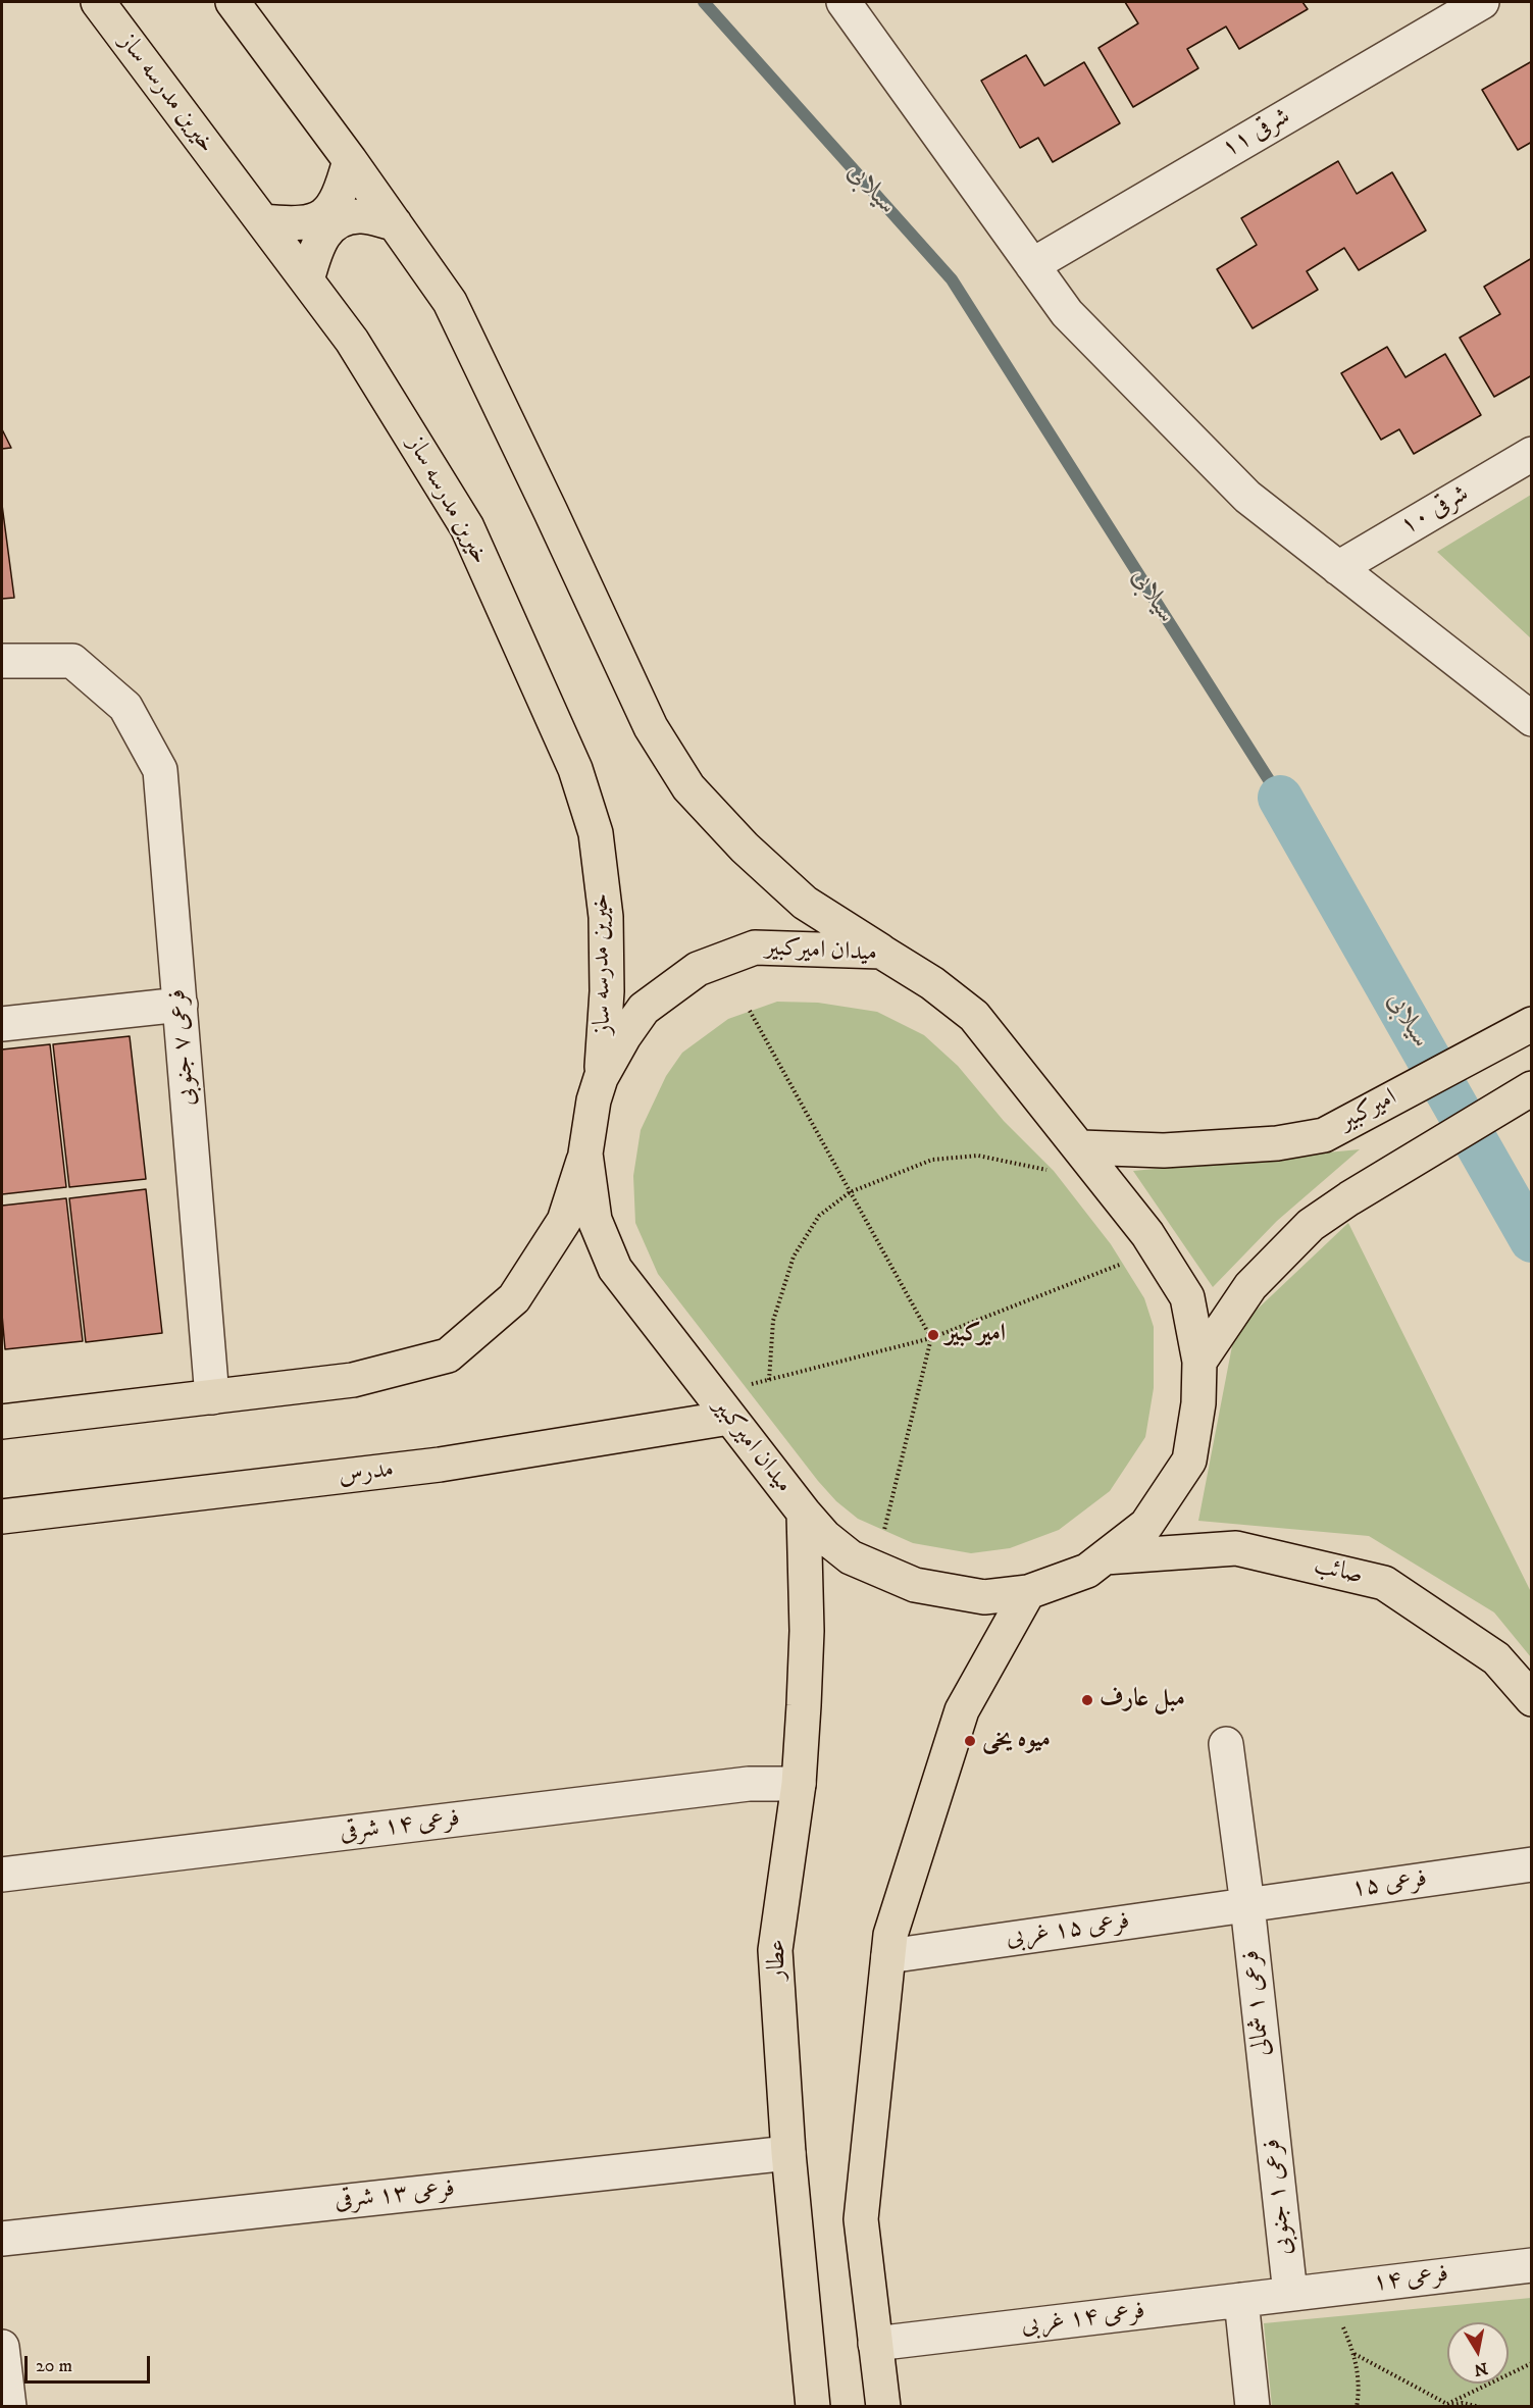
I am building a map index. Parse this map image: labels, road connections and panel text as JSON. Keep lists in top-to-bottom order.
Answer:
{
  "streets": {
    "main road": [
      "خیرین مدرسه ساز",
      "میدان امیرکبیر",
      "امیرکبیر",
      "مدرس",
      "صائب",
      "عطار"
    ],
    "street": [
      "۱۱ شرقی",
      "۱۰ شرقی",
      "فرعی ۷ جنوبی",
      "فرعی ۱۴ شرقی",
      "فرعی ۱۵",
      "فرعی ۱۵ غربی",
      "فرعی ۱ شمالی",
      "فرعی ۱۳ شرقی",
      "فرعی ۱ جنوبی",
      "فرعی ۱۴",
      "فرعی ۱۴ غربی"
    ]
  },
  "crossings": [
    ["خیرین مدرسه ساز", "میدان امیرکبیر"],
    ["میدان امیرکبیر", "امیرکبیر"],
    ["میدان امیرکبیر", "مدرس"],
    ["میدان امیرکبیر", "صائب"],
    ["میدان امیرکبیر", "عطار"],
    ["فرعی ۱۴ شرقی", "عطار"],
    ["فرعی ۱۵", "فرعی ۱۵ غربی"],
    ["فرعی ۱۵", "فرعی ۱ شمالی"],
    ["فرعی ۱۵ غربی", "فرعی ۱ شمالی"],
    ["عطار", "فرعی ۱۳ شرقی"],
    ["فرعی ۱ شمالی", "فرعی ۱ جنوبی"],
    ["فرعی ۱ جنوبی", "فرعی ۱۴"],
    ["فرعی ۱ جنوبی", "فرعی ۱۴ غربی"],
    ["فرعی ۱۴", "فرعی ۱۴ غربی"]
  ],
  "water": ["سیلابی"],
  "places": ["امیرکبیر", "مبل عارف", "میوه یخی"],
  "scale_bar": "20 m",
  "north": "bottom"
}
